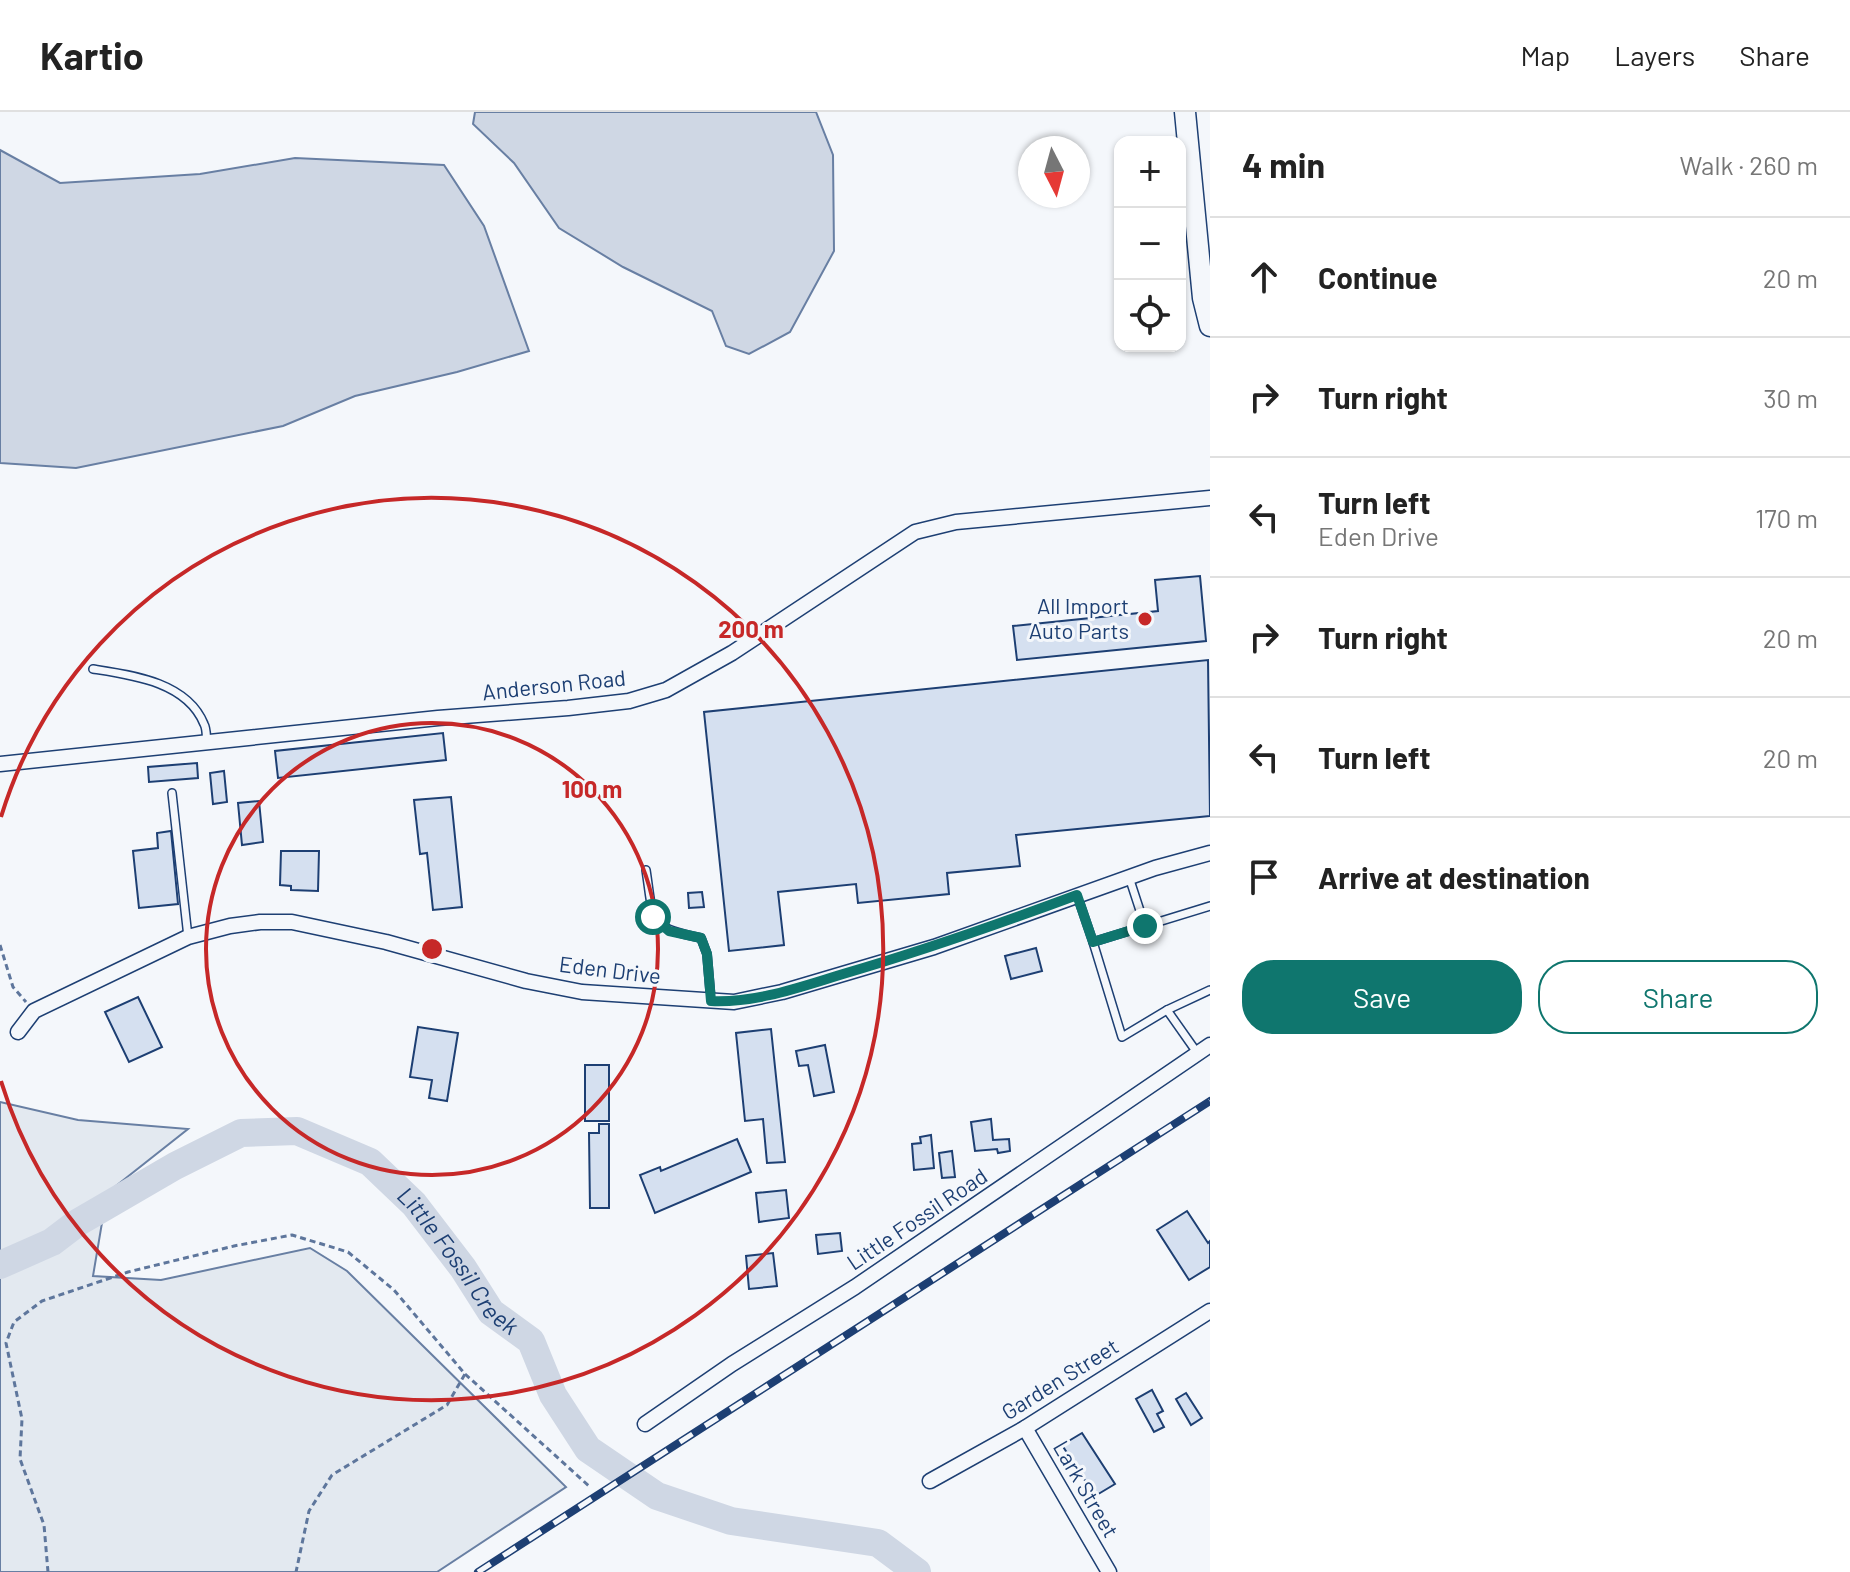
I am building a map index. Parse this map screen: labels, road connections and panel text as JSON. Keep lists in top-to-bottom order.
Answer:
{
  "streets": {
    "street": [
      "Anderson Road",
      "Eden Drive",
      "Little Fossil Road",
      "Garden Street",
      "Lark Street"
    ]
  },
  "crossings": [
    ["Garden Street", "Lark Street"]
  ],
  "water": ["Little Fossil Creek"],
  "places": ["All Import Auto Parts"],
  "north": "bottom",
  "page": {
    "header": "Kartio",
    "nav": ["Map", "Layers", "Share"],
    "heading": ["4 min", "Walk · 260 m"],
    "map_buttons": ["+", "−"],
    "list": [
      ["Continue", "20 m"],
      ["Turn right", "30 m"],
      ["Turn left", "Eden Drive", "170 m"],
      ["Turn right", "20 m"],
      ["Turn left", "20 m"],
      "Arrive at destination"
    ],
    "buttons": ["Save", "Share"]
  },
  "rings": ["200 m", "100 m"]
}
